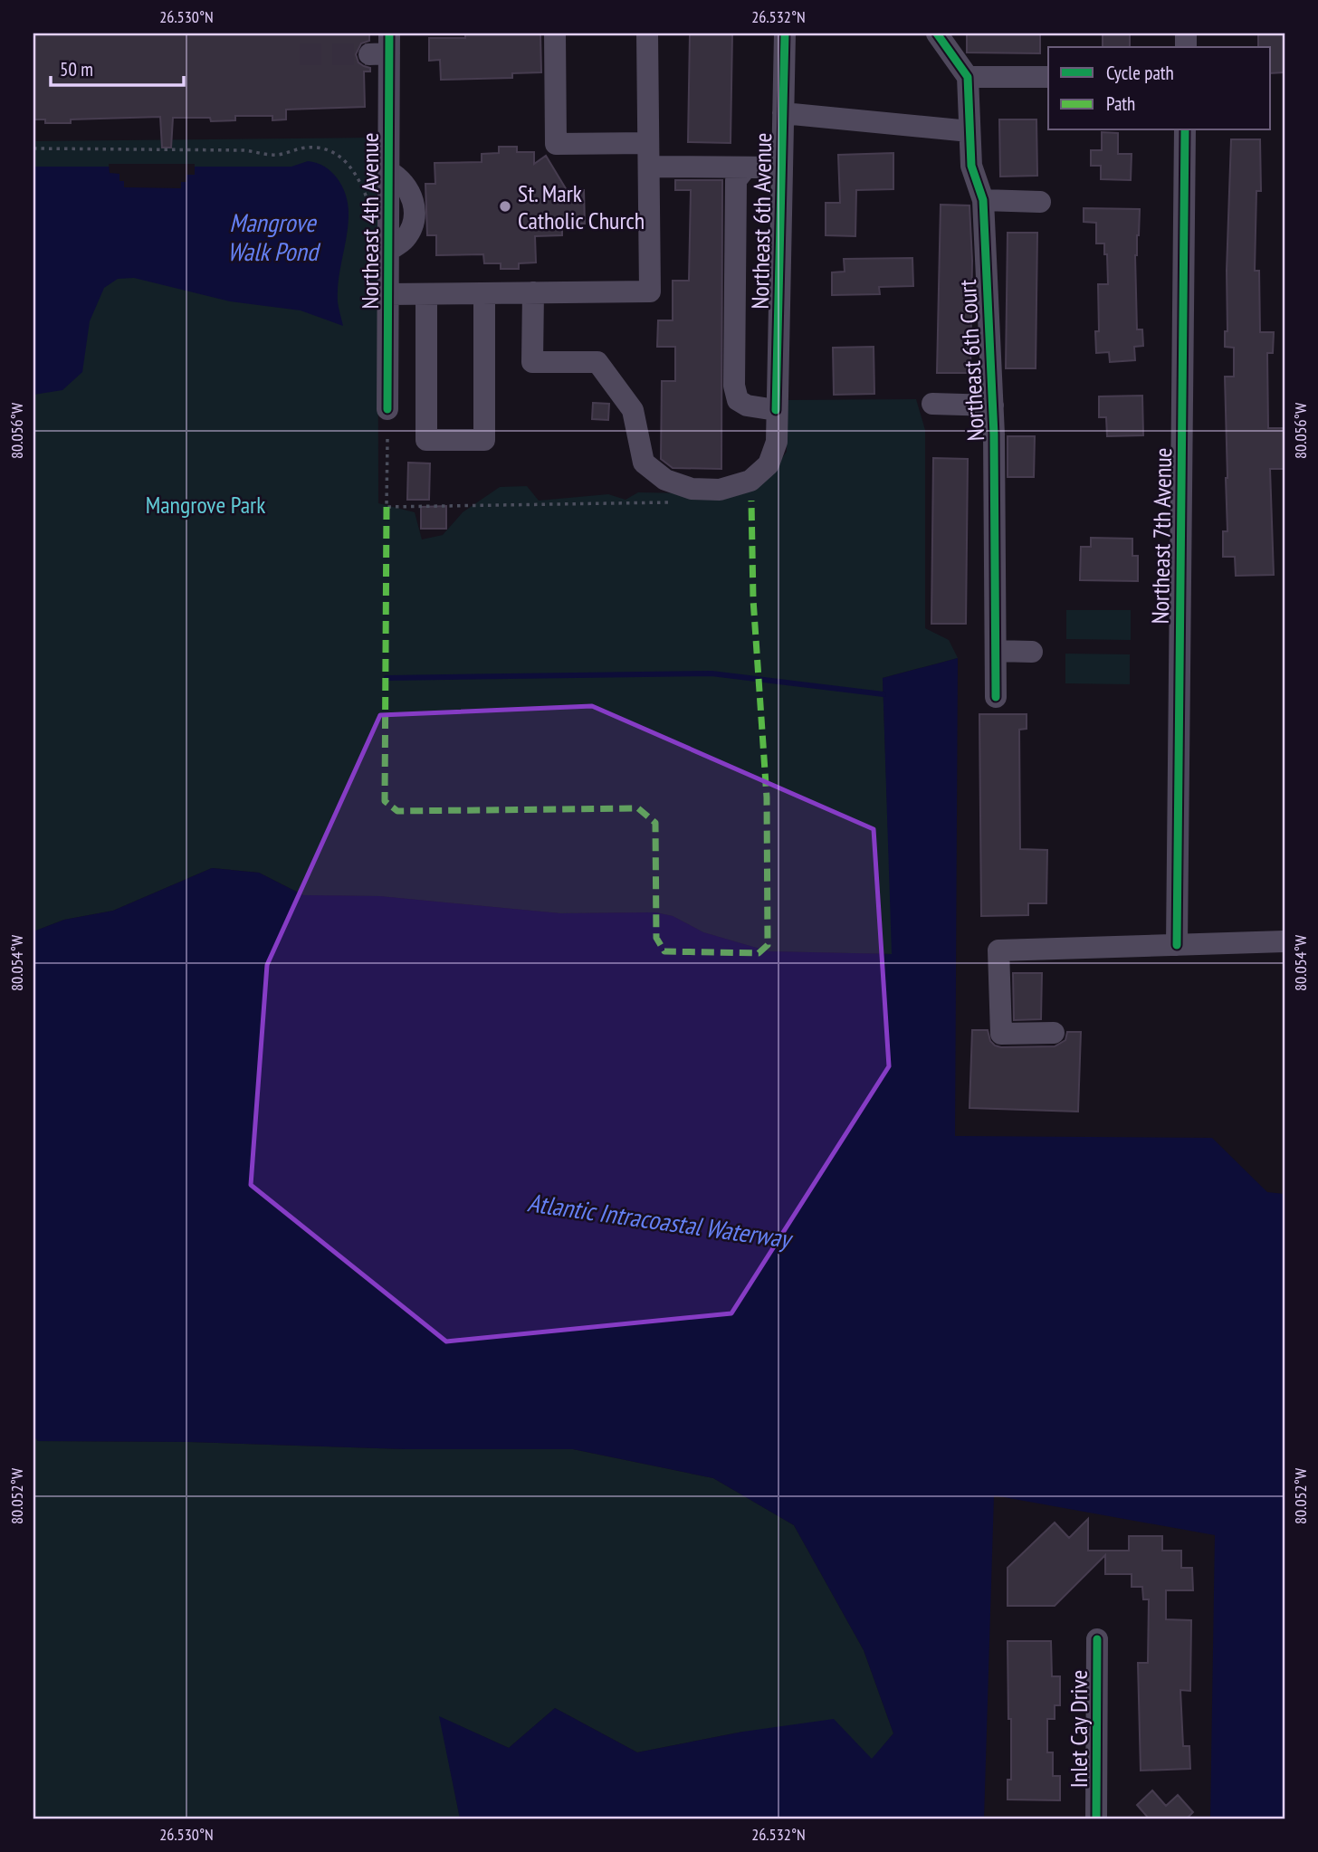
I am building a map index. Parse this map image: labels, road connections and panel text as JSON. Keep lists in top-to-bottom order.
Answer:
{
  "streets": {
    "street": [
      "Northeast 4th Avenue",
      "Northeast 6th Avenue",
      "Northeast 6th Court",
      "Northeast 7th Avenue",
      "Inlet Cay Drive"
    ]
  },
  "water": ["Mangrove Walk Pond", "Atlantic Intracoastal Waterway"],
  "parks": ["Mangrove Park"],
  "places": ["St. Mark Catholic Church"],
  "legend": ["Cycle path", "Path"],
  "scale_bar": "50 m",
  "coordinates": [
    "26.530°N",
    "26.532°N",
    "80.056°W",
    "80.054°W",
    "80.052°W"
  ]
}
